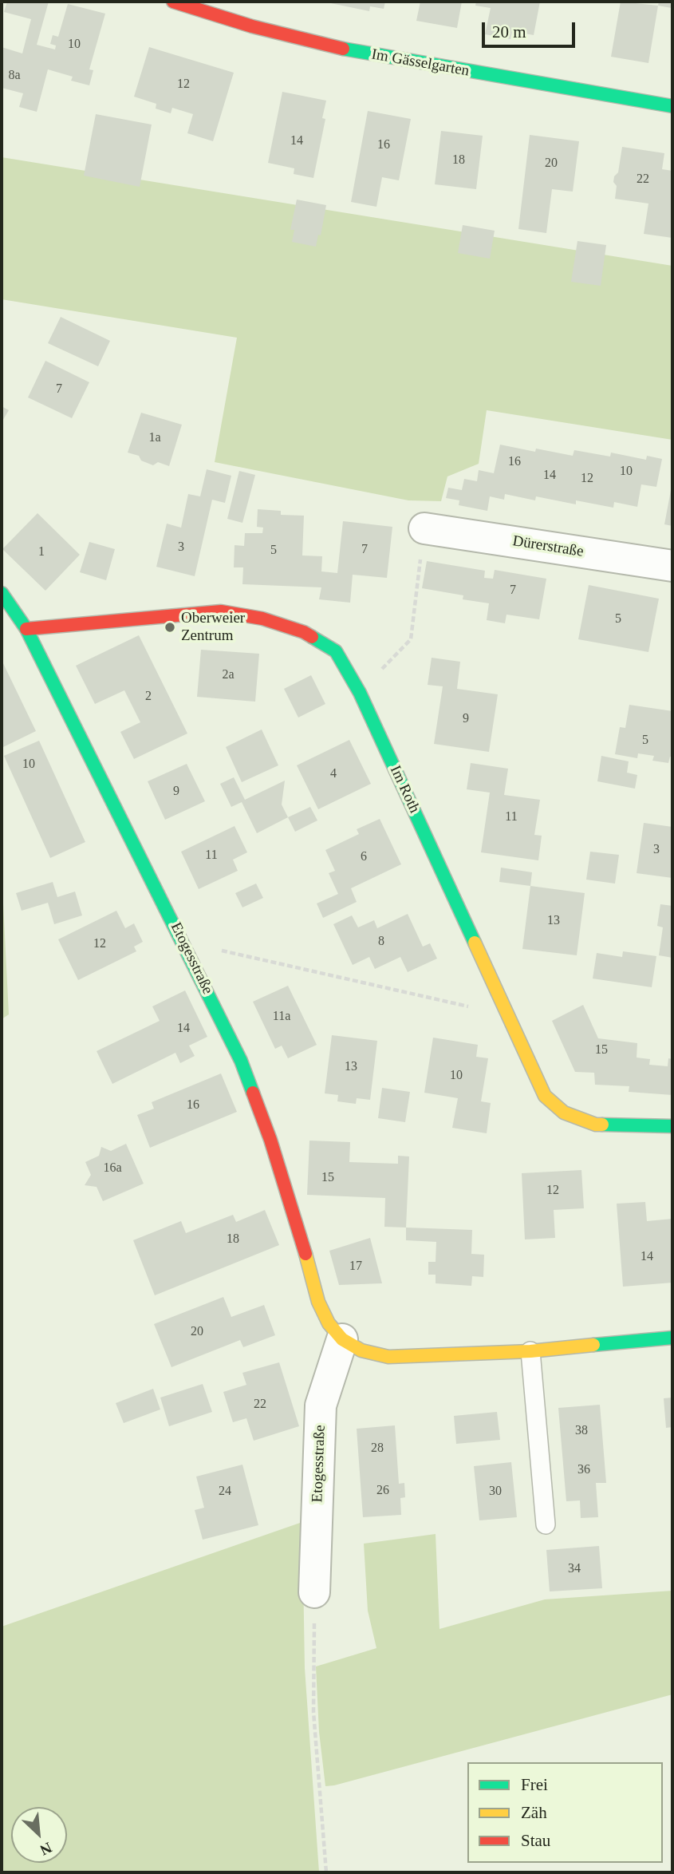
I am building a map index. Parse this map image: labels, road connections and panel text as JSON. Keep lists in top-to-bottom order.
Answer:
{
  "streets": {
    "street": [
      "Im Gässelgarten",
      "Dürerstraße",
      "Im Roth",
      "Etogesstraße"
    ]
  },
  "crossings": [
    ["Im Roth", "Etogesstraße"]
  ],
  "places": ["Oberweier Zentrum"],
  "house_numbers": [
    "10",
    "8a",
    "12",
    "14",
    "16",
    "18",
    "20",
    "22",
    "7",
    "1a",
    "16",
    "10",
    "14",
    "12",
    "3",
    "7",
    "5",
    "1",
    "7",
    "5",
    "2a",
    "2",
    "9",
    "5",
    "10",
    "4",
    "9",
    "11",
    "3",
    "11",
    "6",
    "13",
    "8",
    "12",
    "11a",
    "14",
    "15",
    "13",
    "10",
    "16",
    "16a",
    "15",
    "12",
    "18",
    "14",
    "17",
    "20",
    "22",
    "38",
    "28",
    "36",
    "26",
    "24",
    "30",
    "34"
  ],
  "legend": ["Frei", "Zäh", "Stau"],
  "scale_bar": "20 m",
  "north": "bottom right"
}
